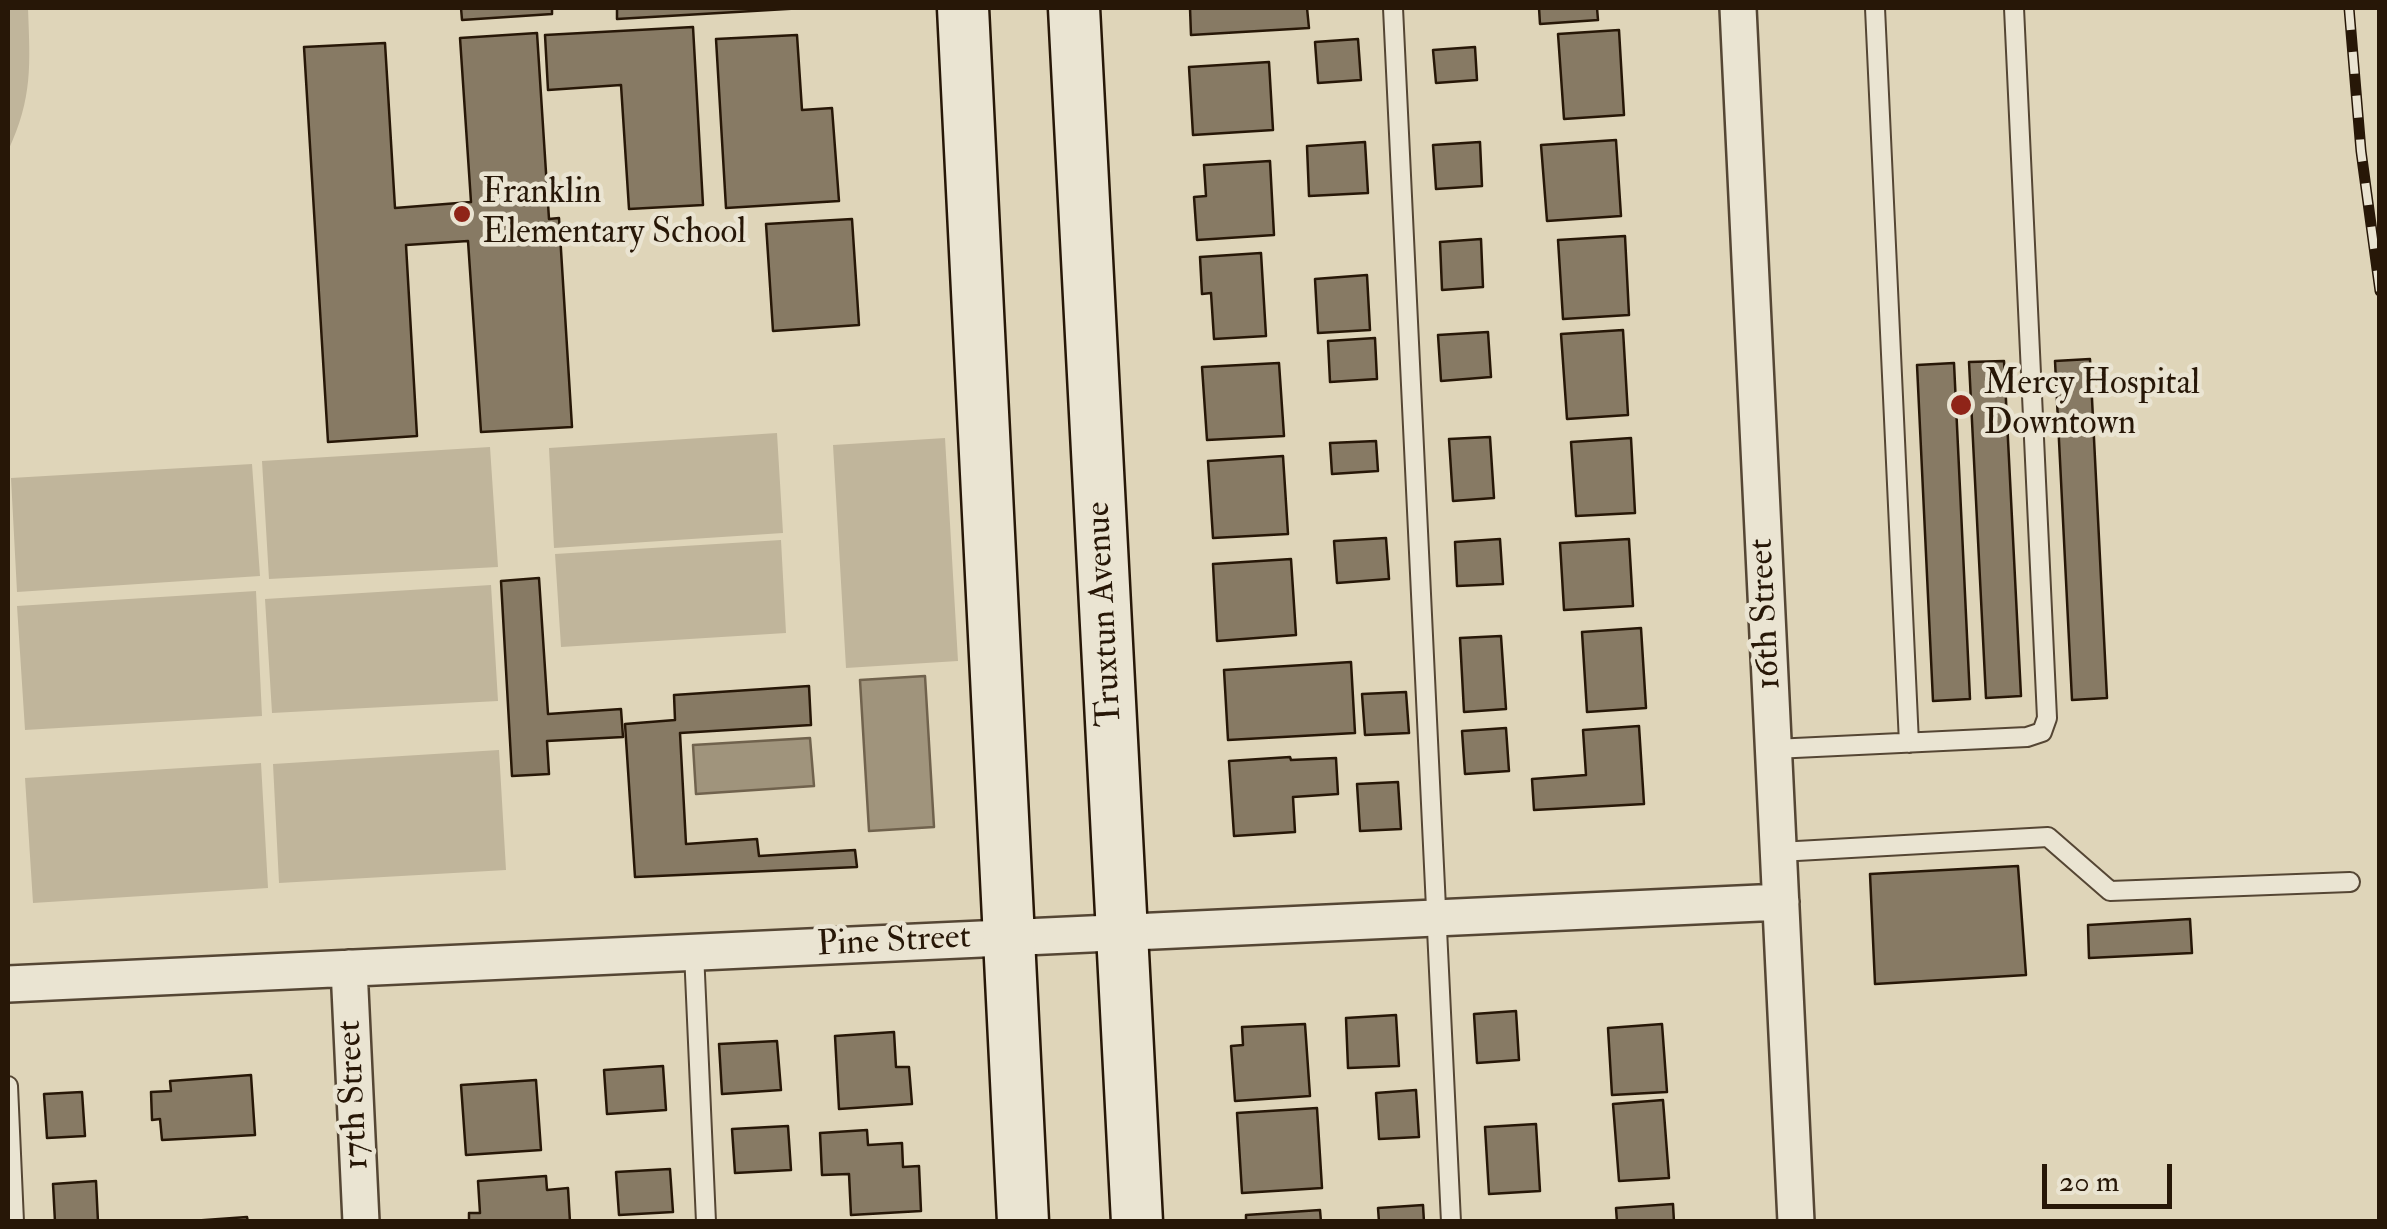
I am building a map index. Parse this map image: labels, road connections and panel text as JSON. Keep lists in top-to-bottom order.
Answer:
{
  "streets": {
    "main road": ["Truxtun Avenue"],
    "street": ["16th Street", "Pine Street", "17th Street"]
  },
  "crossings": [
    ["Truxtun Avenue", "Pine Street"],
    ["16th Street", "Pine Street"],
    ["Pine Street", "17th Street"]
  ],
  "places": ["Franklin Elementary School", "Mercy Hospital Downtown"],
  "scale_bar": "20 m"
}
